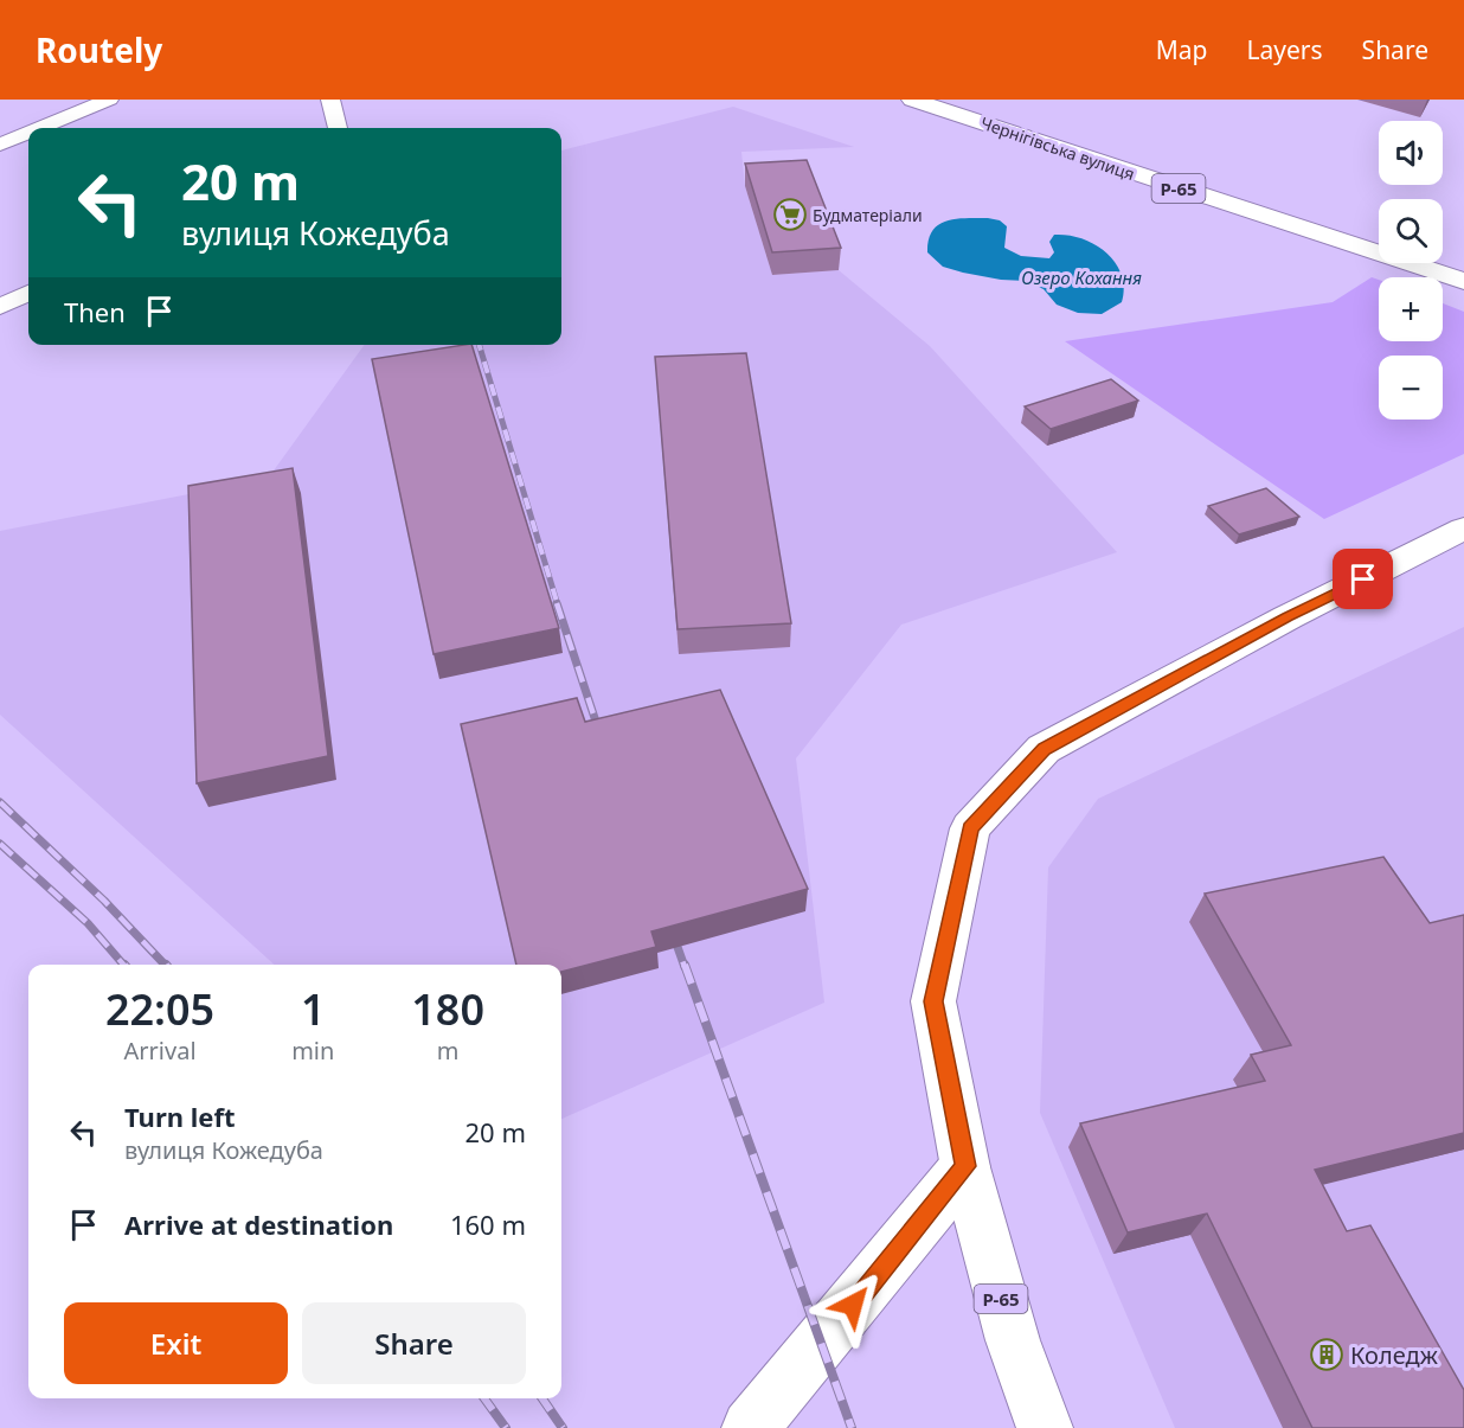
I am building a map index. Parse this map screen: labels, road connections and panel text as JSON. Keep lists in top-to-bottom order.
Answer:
{
  "streets": {
    "main road": ["Чернігівська вулиця", "Р-65"]
  },
  "water": ["Озеро Кохання"],
  "places": {
    "supermarket": ["Будматеріали"],
    "building": ["Коледж"]
  },
  "page": {
    "header": "Routely",
    "nav": ["Map", "Layers", "Share"],
    "map_buttons": ["+", "−"],
    "turn": ["20 m", "вулиця Кожедуба"],
    "then": "Then",
    "eta": [
      "22:05",
      "Arrival",
      "1",
      "min",
      "180",
      "m"
    ],
    "list": [
      {
        "name": "Turn left",
        "note": "вулиця Кожедуба",
        "value": "20 m"
      },
      {
        "name": "Arrive at destination",
        "value": "160 m"
      }
    ],
    "buttons": ["Exit", "Share"]
  }
}
